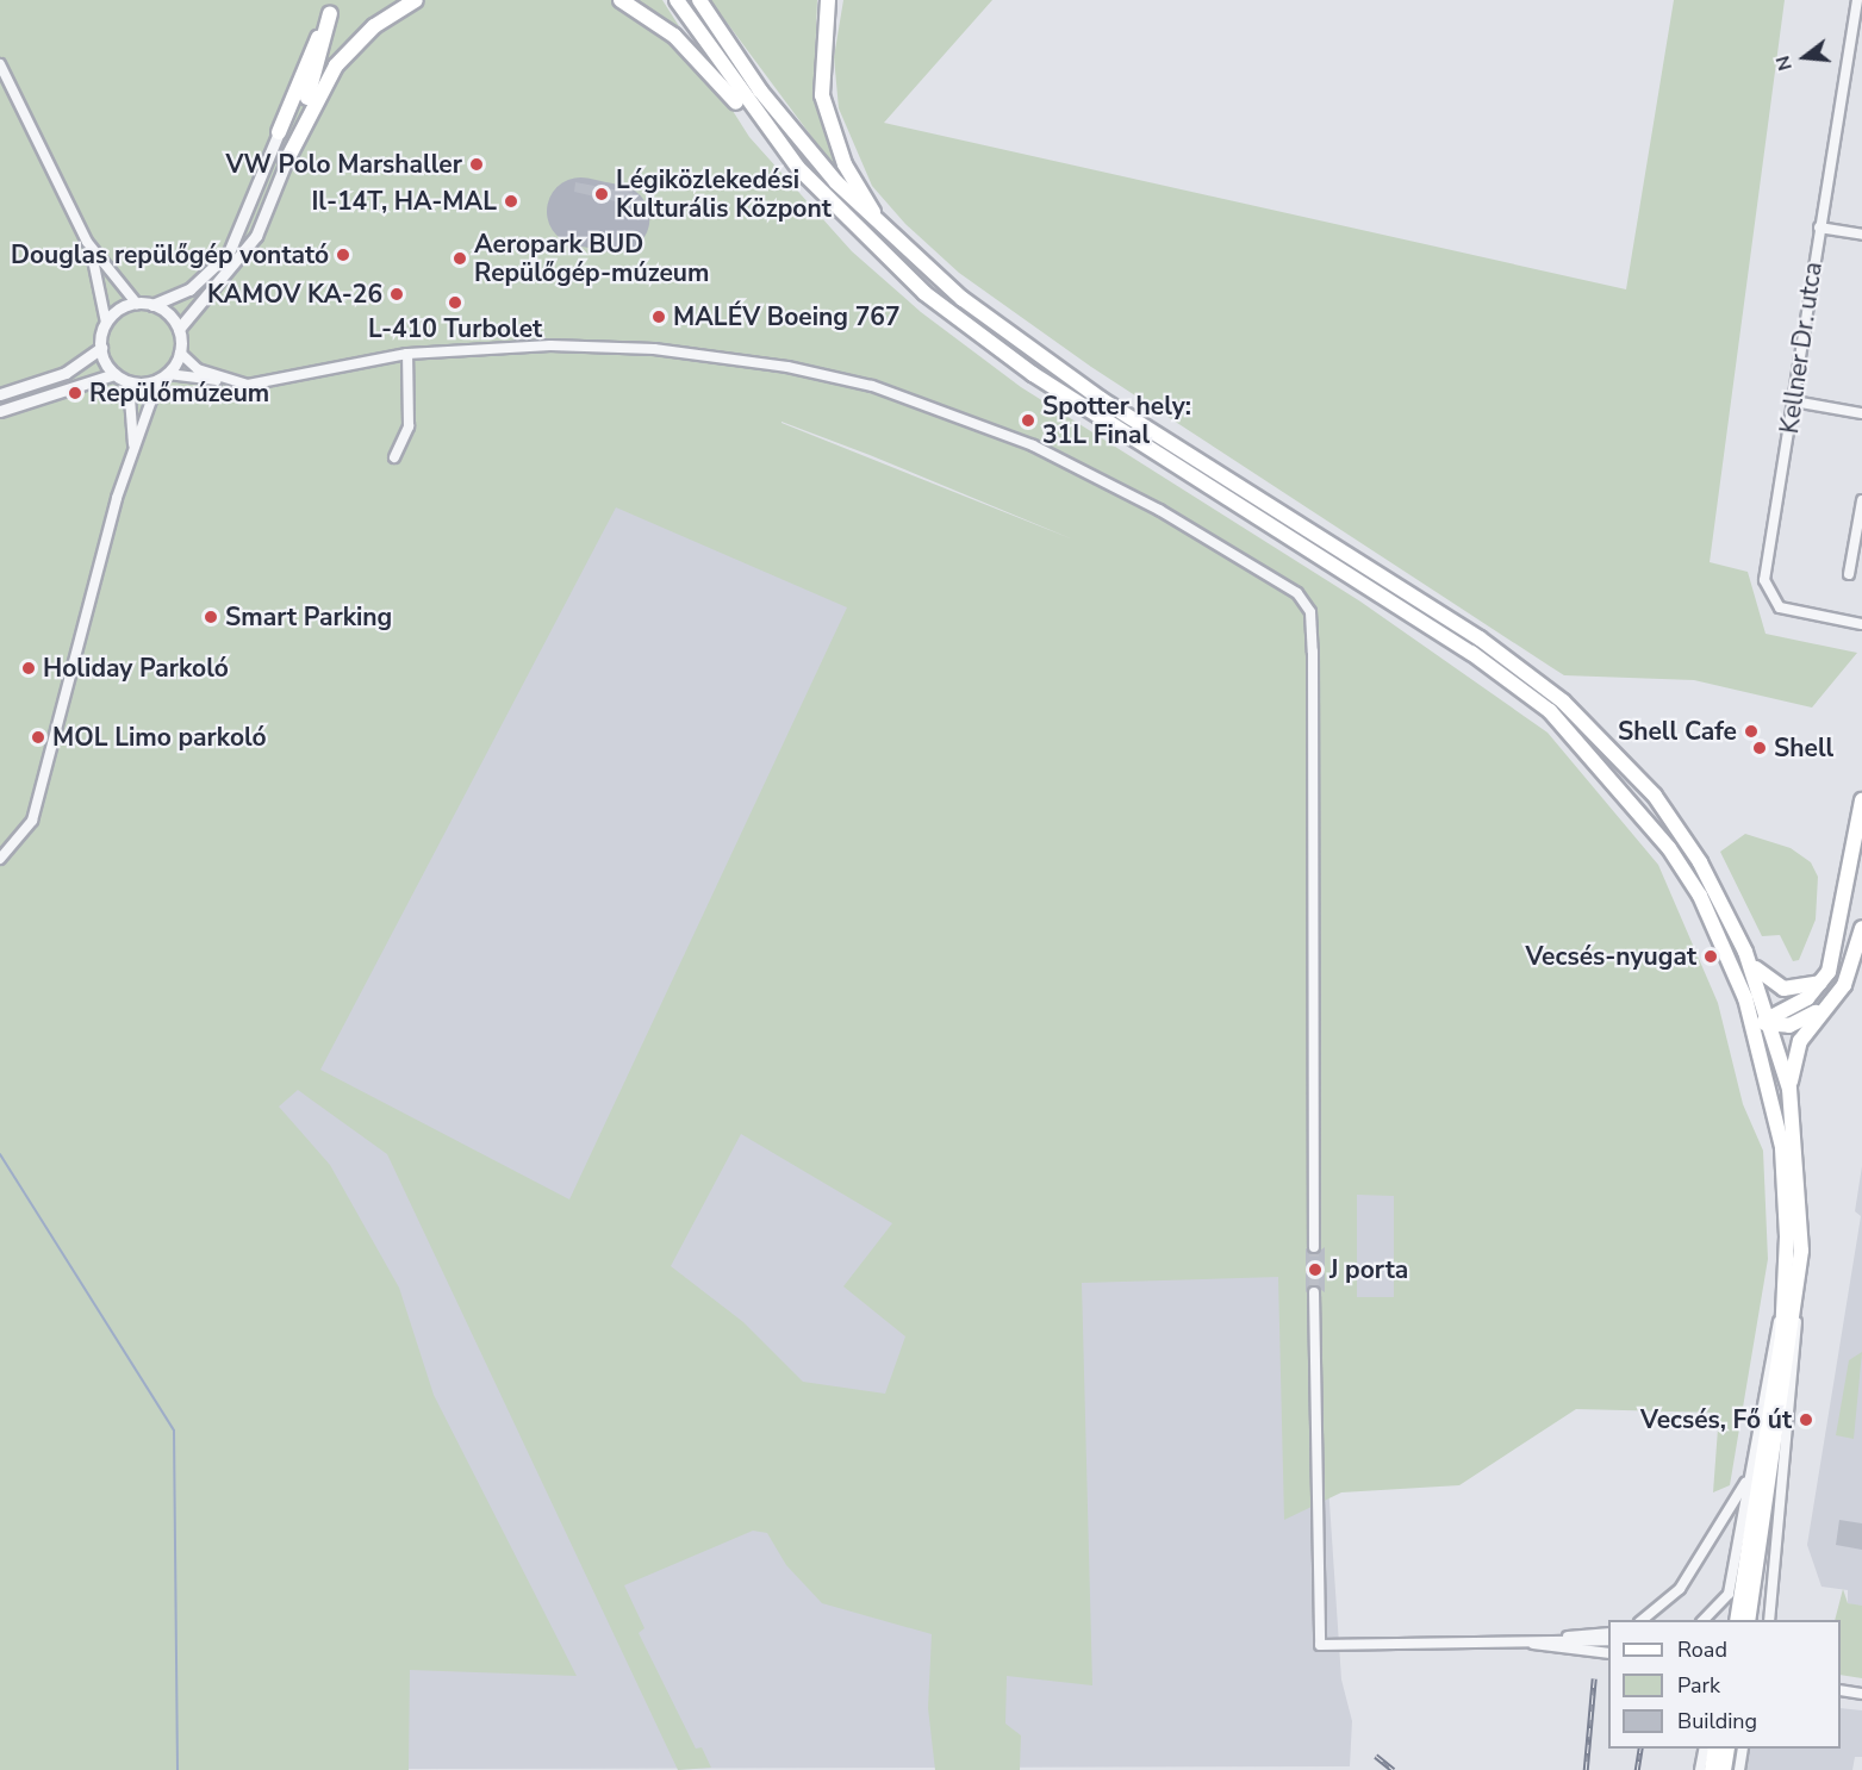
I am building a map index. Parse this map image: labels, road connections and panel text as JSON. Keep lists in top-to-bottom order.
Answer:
{
  "streets": {
    "street": ["Kellner Dr. utca"]
  },
  "places": [
    "VW Polo Marshaller",
    "Légiközlekedési Kulturális Központ",
    "Il-14T, HA-MAL",
    "Douglas repülőgép vontató",
    "Aeropark BUD Repülőgép-múzeum",
    "KAMOV KA-26",
    "L-410 Turbolet",
    "MALÉV Boeing 767",
    "Repülőmúzeum",
    "Spotter hely: 31L Final",
    "Smart Parking",
    "Holiday Parkoló",
    "Shell Cafe",
    "MOL Limo parkoló",
    "Shell",
    "Vecsés-nyugat",
    "J porta",
    "Vecsés, Fő út"
  ],
  "legend": ["Road", "Park", "Building"],
  "north": "left"
}
